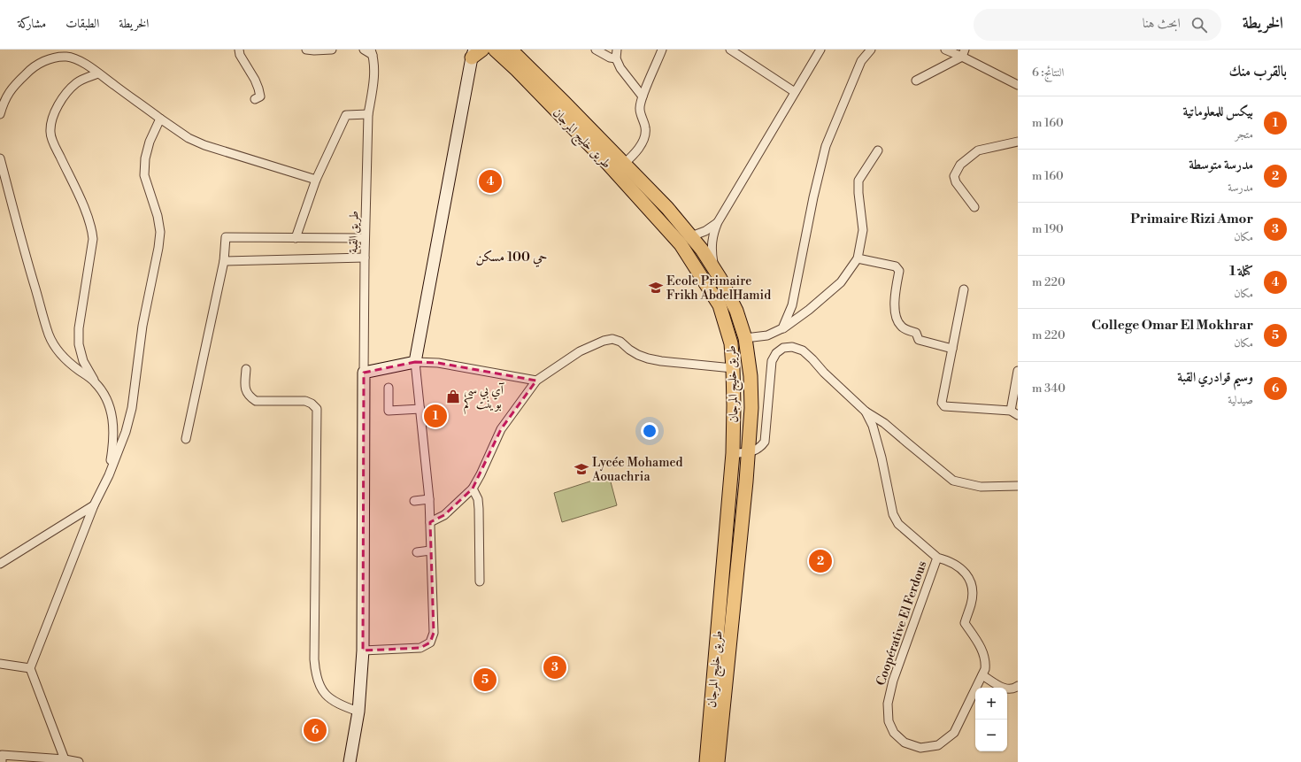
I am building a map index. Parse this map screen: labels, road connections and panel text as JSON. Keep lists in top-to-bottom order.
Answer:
{
  "streets": {
    "main road": ["طريق خليج المرجان"],
    "street": ["طريق القبة", "Coopérative El Ferdous"]
  },
  "districts": ["حي 100 مسكن"],
  "places": {
    "school or university": ["Ecole Primaire Frikh AbdelHamid", "Lycée Mohamed Aouachria"],
    "shop": ["آي بي سي بوينت كم"]
  },
  "page": {
    "header": "الخريطة",
    "search": "ابحث هنا",
    "nav": ["الخريطة", "الطبقات", "مشاركة"],
    "heading": ["بالقرب منك", "النتائج: 6"],
    "list": [
      {
        "mark": "1",
        "name": "بيكس للمعلوماتية",
        "note": "متجر",
        "value": "160 m"
      },
      {
        "mark": "2",
        "name": "مدرسة متوسطة",
        "note": "مدرسة",
        "value": "160 m"
      },
      {
        "mark": "3",
        "name": "Primaire Rizi Amor",
        "note": "مكان",
        "value": "190 m"
      },
      {
        "mark": "4",
        "name": "كتلة 1",
        "note": "مكان",
        "value": "220 m"
      },
      {
        "mark": "5",
        "name": "College Omar El Mokhrar",
        "note": "مكان",
        "value": "220 m"
      },
      {
        "mark": "6",
        "name": "وسيم قوادري القبة",
        "note": "صيدلية",
        "value": "340 m"
      }
    ],
    "pins": [
      "4",
      "1",
      "2",
      "3",
      "5",
      "6"
    ],
    "map_buttons": ["+", "−"]
  }
}
